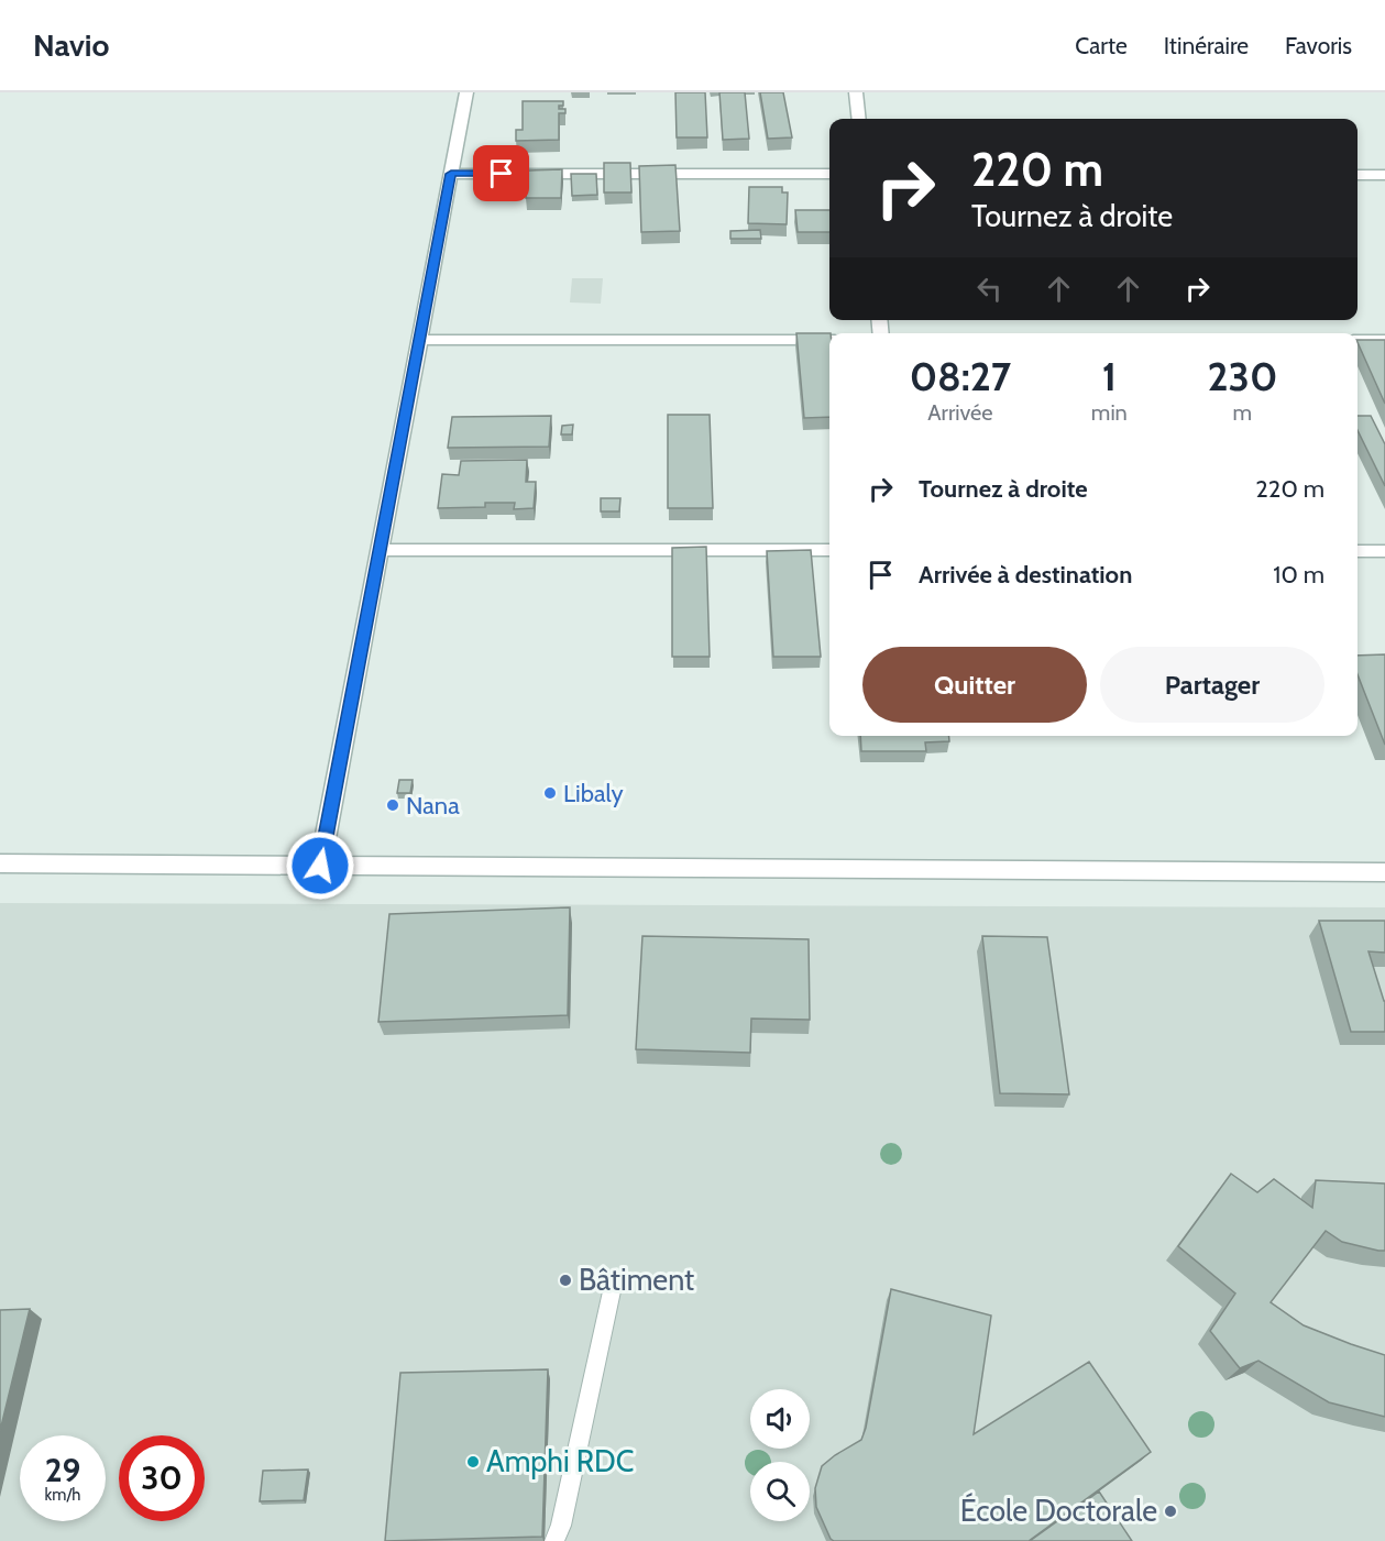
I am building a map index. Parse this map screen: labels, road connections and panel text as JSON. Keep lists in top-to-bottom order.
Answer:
{
  "places": [
    "Libaly",
    "Nana",
    "Bâtiment",
    "Amphi RDC",
    "École Doctorale"
  ],
  "page": {
    "header": "Navio",
    "nav": ["Carte", "Itinéraire", "Favoris"],
    "turn": ["220 m", "Tournez à droite"],
    "eta": [
      "08:27",
      "Arrivée",
      "1",
      "min",
      "230",
      "m"
    ],
    "list": [
      {
        "name": "Tournez à droite",
        "value": "220 m"
      },
      {
        "name": "Arrivée à destination",
        "value": "10 m"
      }
    ],
    "buttons": ["Quitter", "Partager"],
    "speed": "29 km/h",
    "limit": "30"
  }
}
